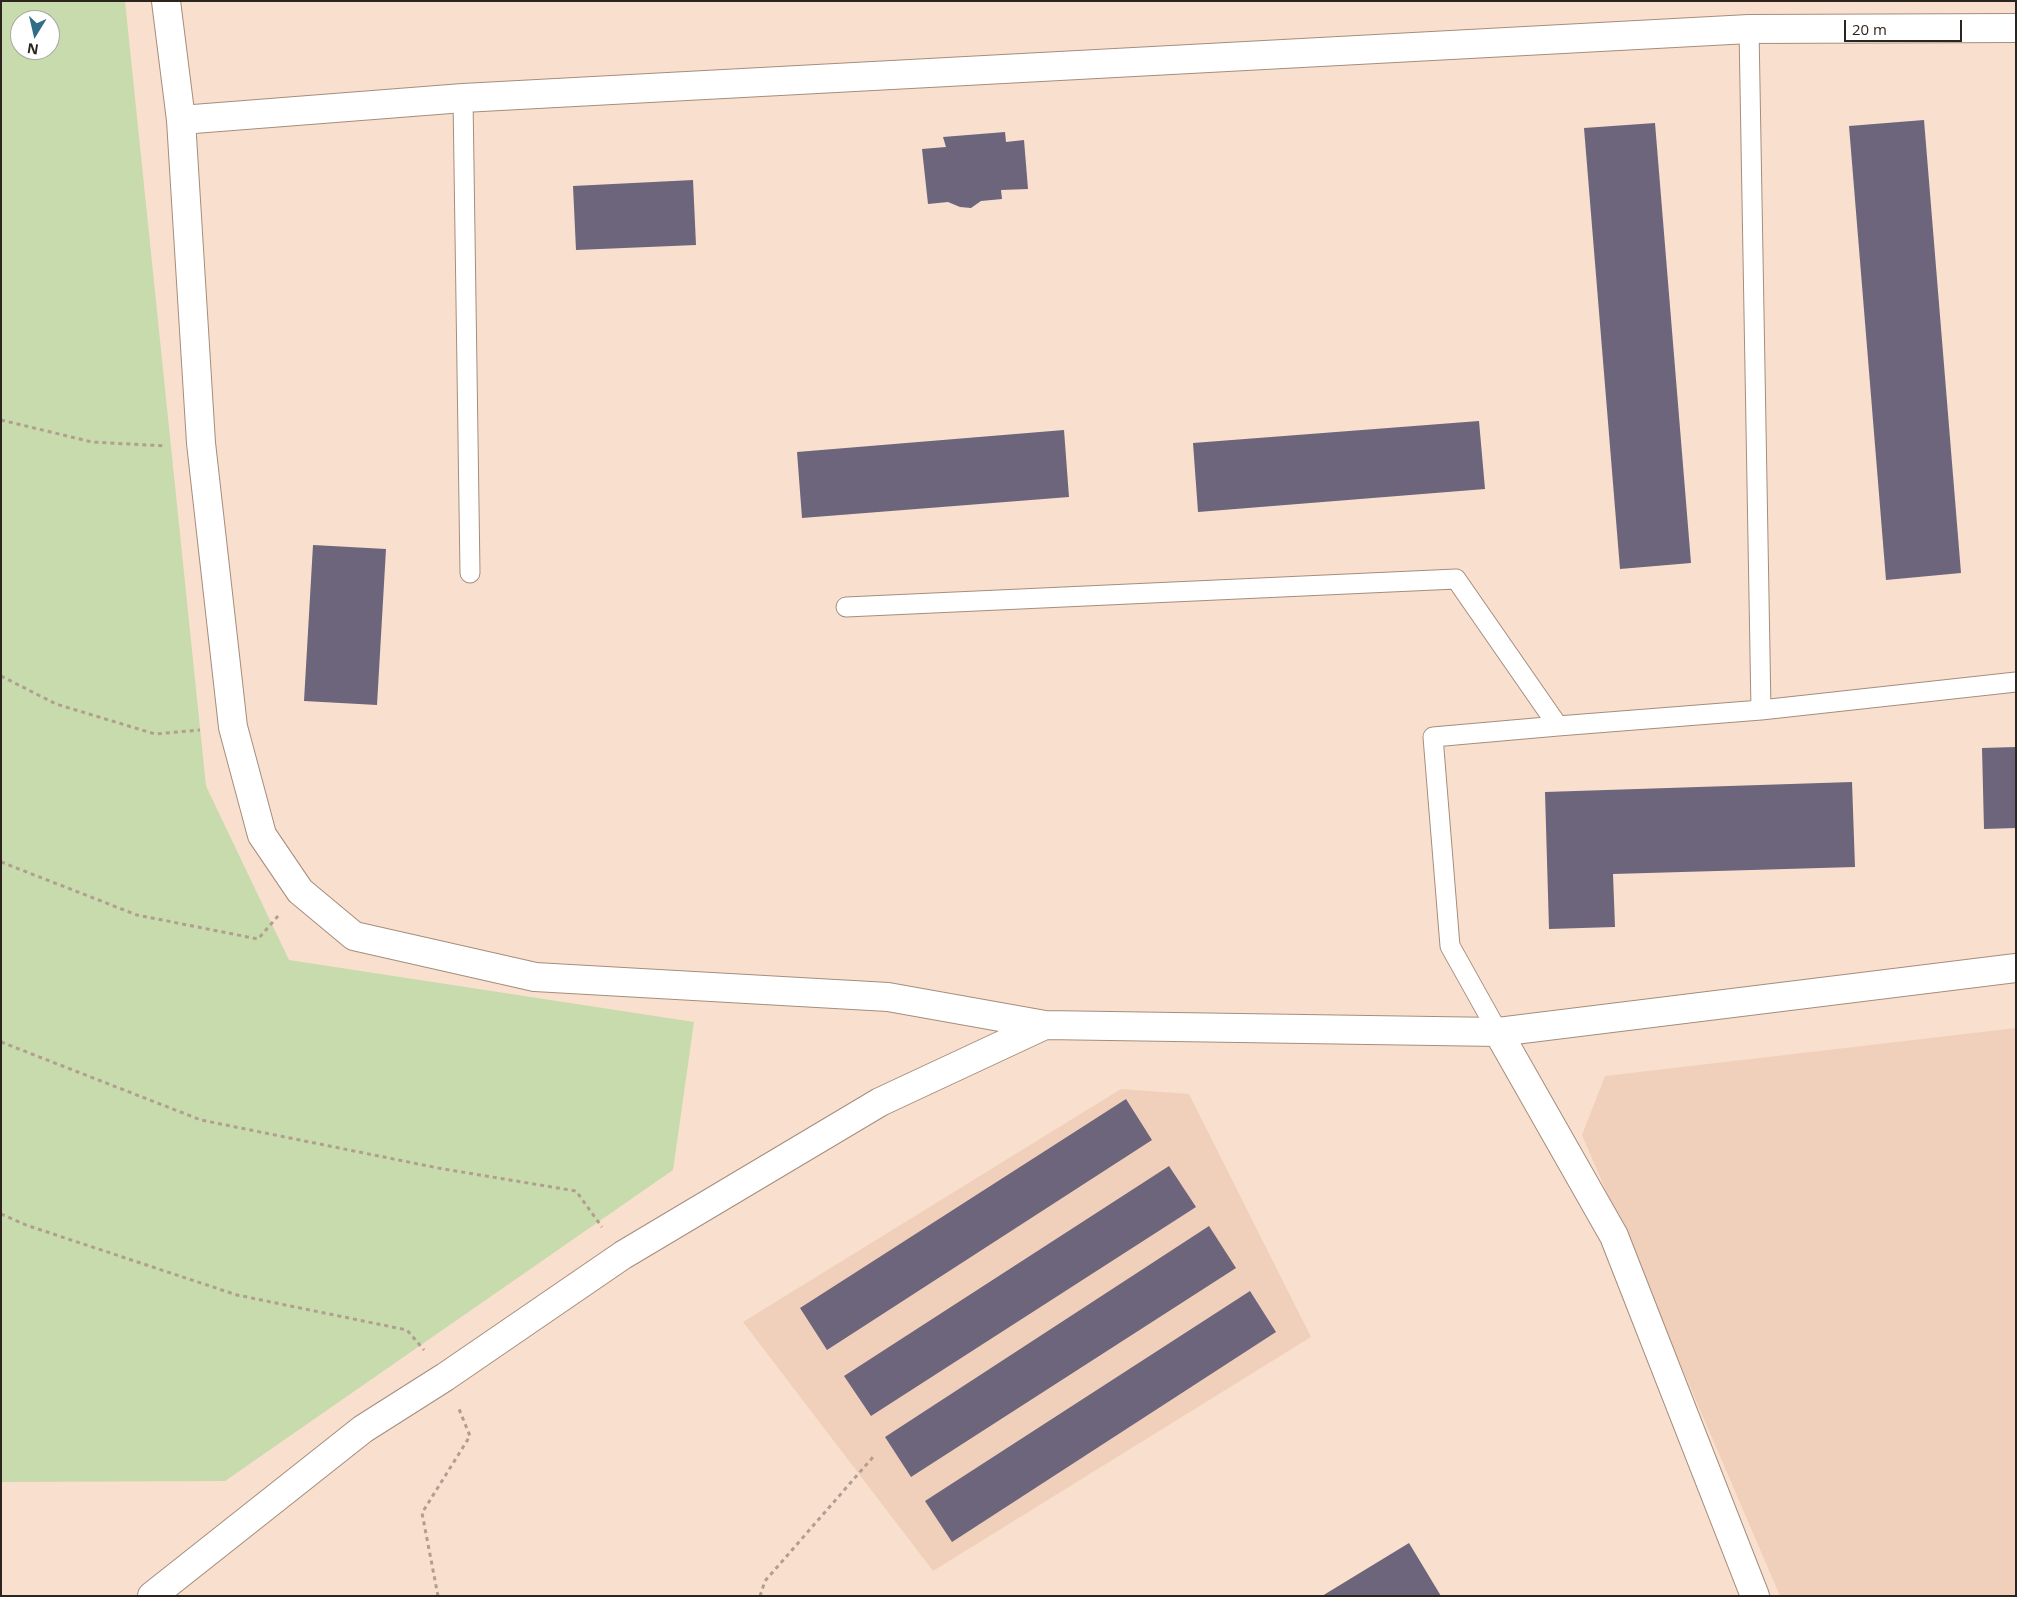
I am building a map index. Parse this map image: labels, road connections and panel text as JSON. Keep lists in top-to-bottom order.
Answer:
{
  "scale_bar": "20 m",
  "north": "bottom"
}
